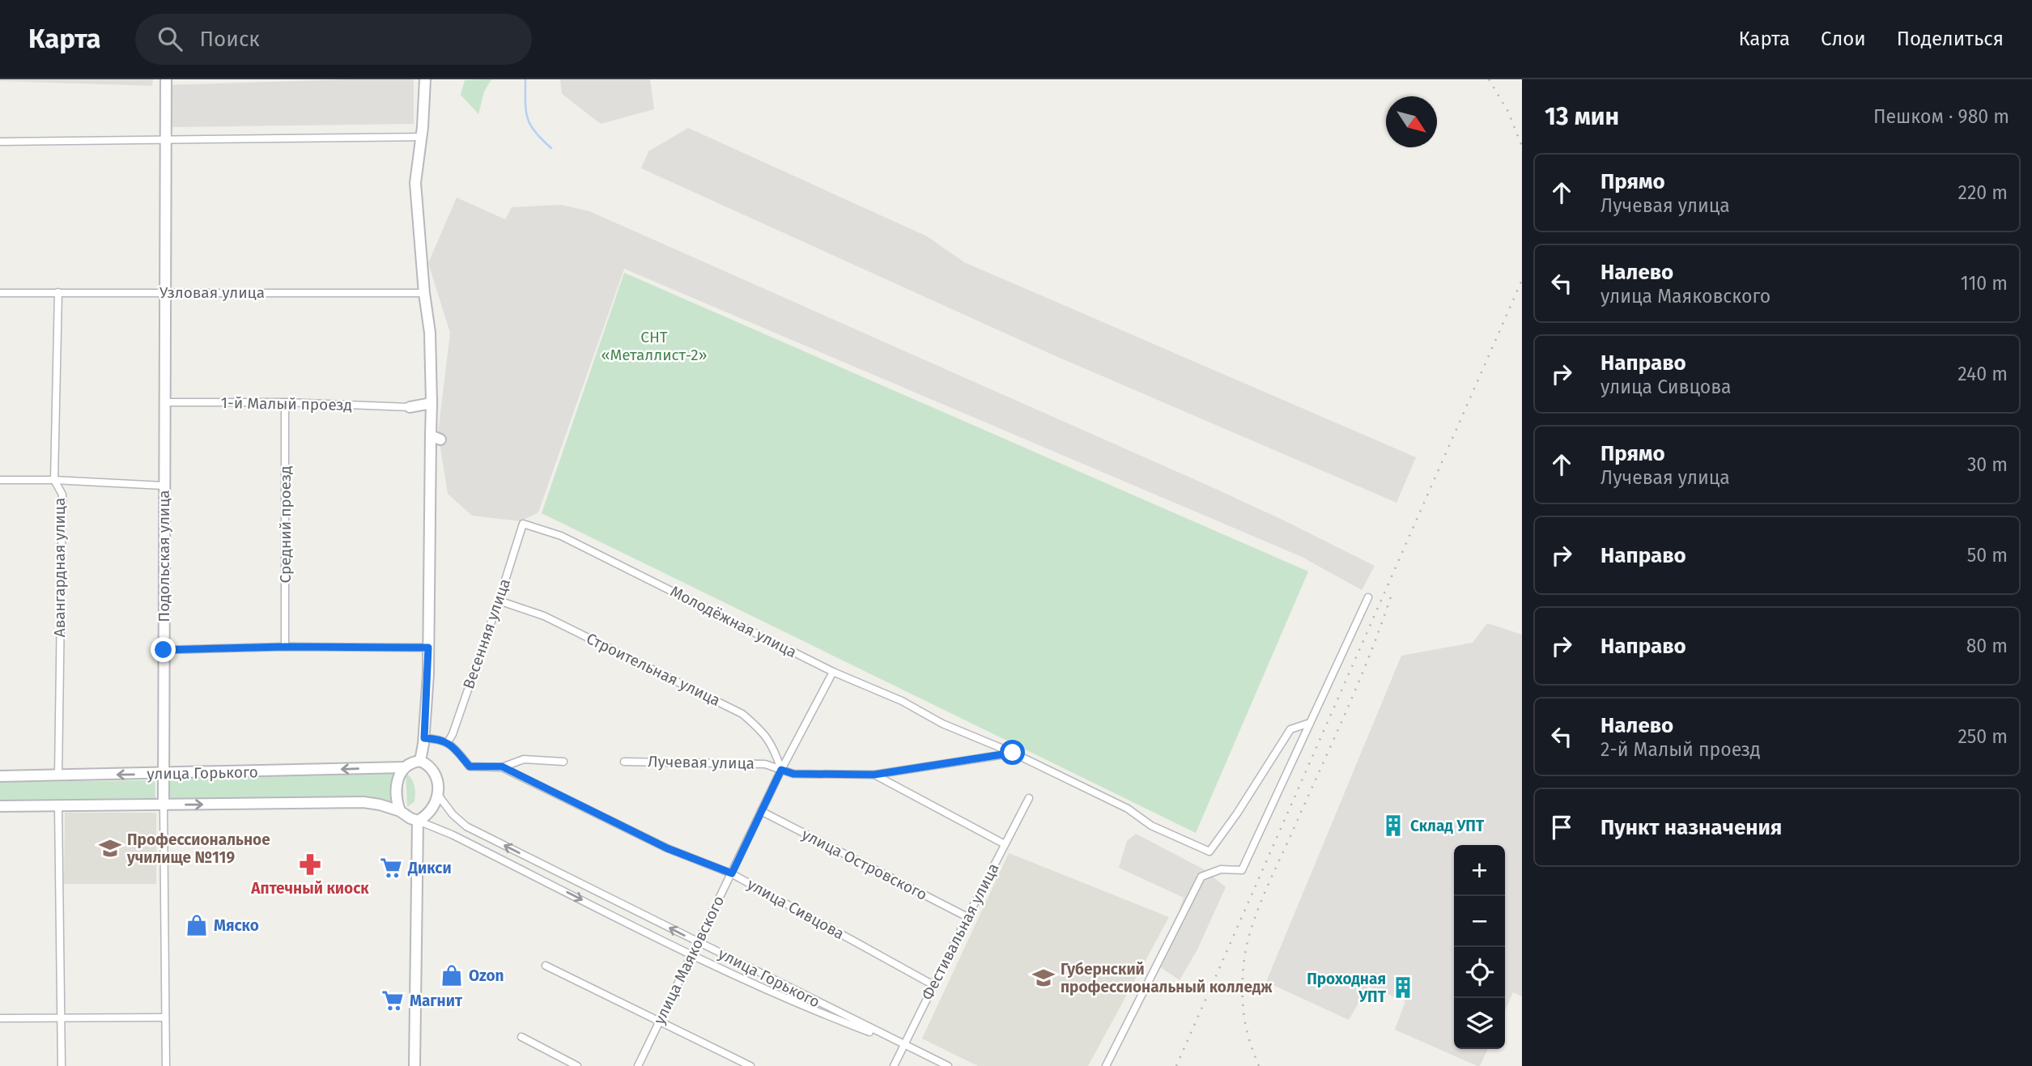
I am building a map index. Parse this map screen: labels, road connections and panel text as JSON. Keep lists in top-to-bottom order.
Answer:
{
  "streets": {
    "street": [
      "Узловая улица",
      "1-й Малый проезд",
      "Средний проезд",
      "Подольская улица",
      "Авангардная улица",
      "Молодёжная улица",
      "Весенняя улица",
      "Строительная улица",
      "Лучевая улица",
      "улица Горького",
      "улица Островского",
      "улица Сивцова",
      "Фестивальная улица",
      "улица Маяковского"
    ]
  },
  "crossings": [
    ["Узловая улица", "Подольская улица"],
    ["Узловая улица", "Авангардная улица"],
    ["1-й Малый проезд", "Средний проезд"],
    ["1-й Малый проезд", "Подольская улица"],
    ["Подольская улица", "улица Горького"],
    ["Авангардная улица", "улица Горького"],
    ["Молодёжная улица", "Весенняя улица"],
    ["Молодёжная улица", "Лучевая улица"],
    ["Молодёжная улица", "улица Маяковского"],
    ["Весенняя улица", "Строительная улица"],
    ["Строительная улица", "Лучевая улица"],
    ["Строительная улица", "улица Маяковского"],
    ["Лучевая улица", "улица Маяковского"],
    ["улица Горького", "Фестивальная улица"],
    ["улица Горького", "улица Маяковского"],
    ["улица Островского", "Фестивальная улица"],
    ["улица Островского", "улица Маяковского"],
    ["улица Сивцова", "Фестивальная улица"],
    ["улица Сивцова", "улица Маяковского"]
  ],
  "parks": ["СНТ «Металлист-2»"],
  "places": {
    "building": ["Склад УПТ", "Проходная УПТ"],
    "school or university": ["Профессиональное училище №119", "Губернский профессиональный колледж"],
    "pharmacy": ["Аптечный киоск"],
    "supermarket": ["Дикси", "Магнит"],
    "shop": ["Мяско", "Ozon"]
  },
  "north": "bottom right",
  "page": {
    "header": "Карта",
    "search": "Поиск",
    "nav": ["Карта", "Слои", "Поделиться"],
    "heading": ["13 мин", "Пешком · 980 m"],
    "list": [
      ["Прямо", "Лучевая улица", "220 m"],
      ["Налево", "улица Маяковского", "110 m"],
      ["Направо", "улица Сивцова", "240 m"],
      ["Прямо", "Лучевая улица", "30 m"],
      ["Направо", "50 m"],
      ["Направо", "80 m"],
      ["Налево", "2-й Малый проезд", "250 m"],
      "Пункт назначения"
    ],
    "map_buttons": ["+", "−"]
  }
}
